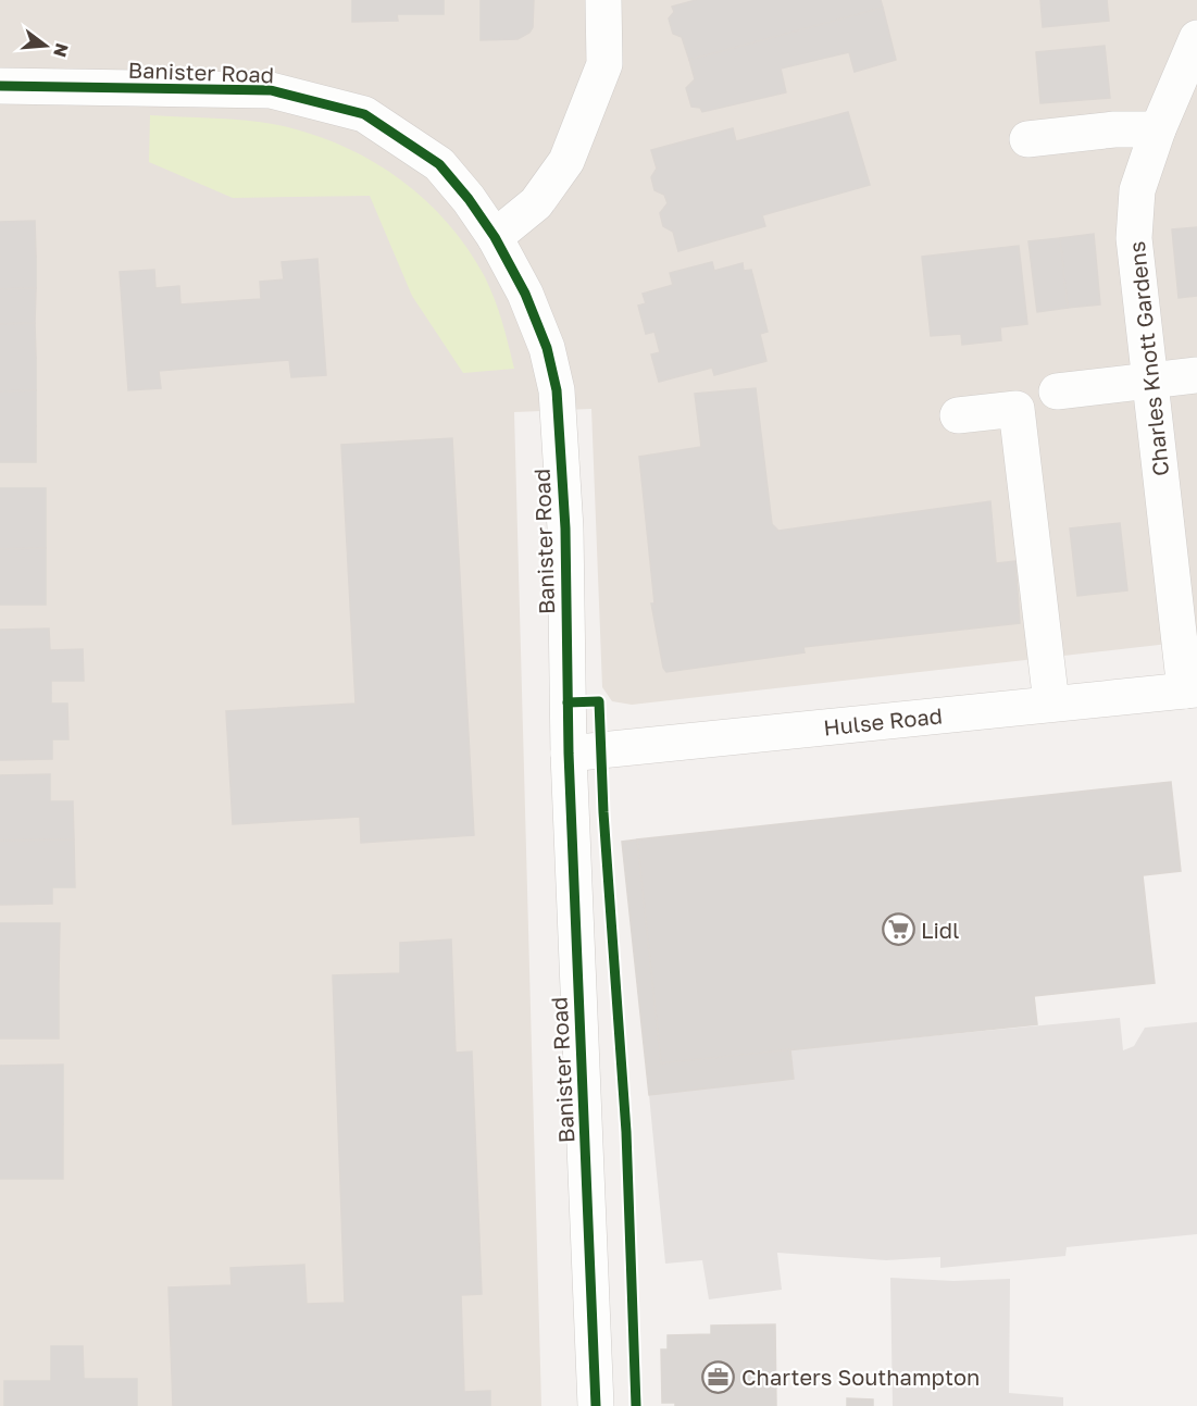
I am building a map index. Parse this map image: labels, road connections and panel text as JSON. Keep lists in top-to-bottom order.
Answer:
{
  "streets": {
    "street": ["Banister Road", "Charles Knott Gardens", "Hulse Road"]
  },
  "crossings": [
    ["Banister Road", "Hulse Road"],
    ["Charles Knott Gardens", "Hulse Road"]
  ],
  "places": {
    "supermarket": ["Lidl"],
    "office": ["Charters Southampton"]
  },
  "north": "right"
}
